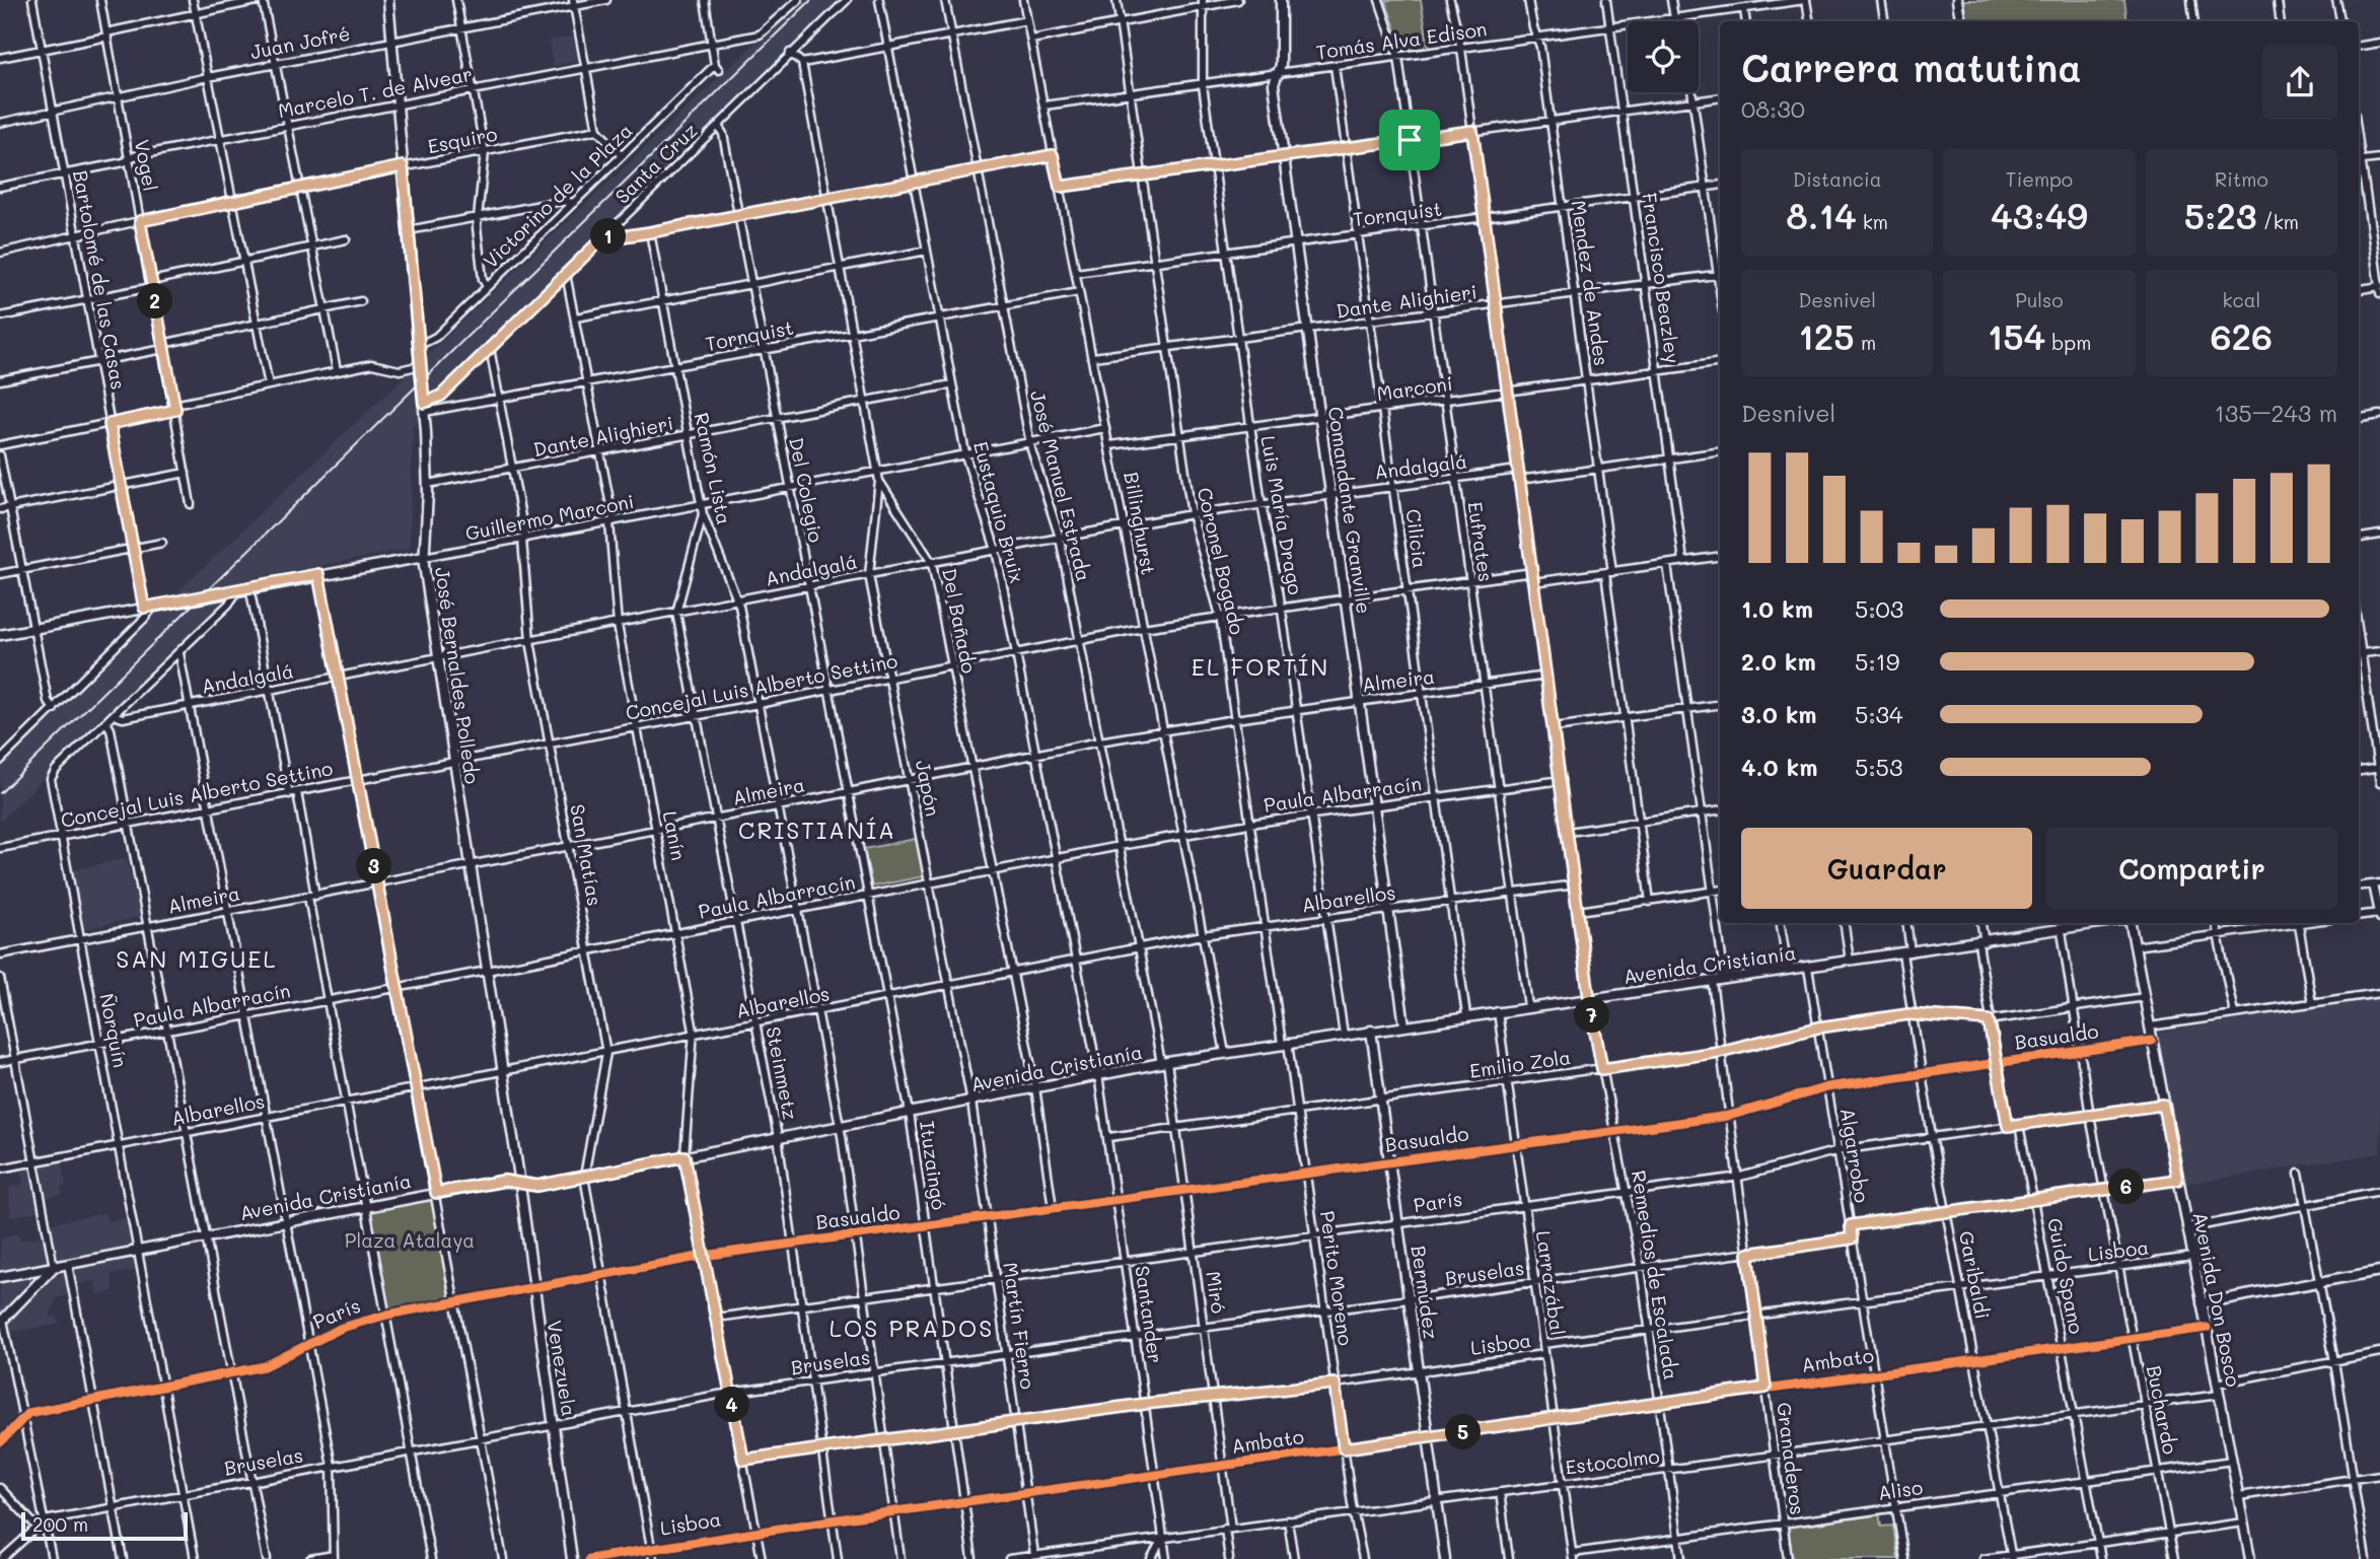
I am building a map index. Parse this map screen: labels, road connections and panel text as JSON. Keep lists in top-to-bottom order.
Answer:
{
  "streets": {
    "street": [
      "Tomás Alva Edison",
      "Juan Jofré",
      "Marcelo T. de Alvear",
      "Esquiro",
      "Santa Cruz",
      "Vogel",
      "Victorino de la Plaza",
      "Tornquist",
      "Francisco Beazley",
      "Bartolomé de las Casas",
      "Mendez de Andes",
      "Dante Alighieri",
      "Marconi",
      "Andalgalá",
      "Ramón Lista",
      "José Manuel Estrada",
      "Del Colegio",
      "Comandante Granville",
      "Eustaquio Bruix",
      "Luis María Drago",
      "Guillermo Marconi",
      "Billinghurst",
      "Cilicia",
      "Eufrates",
      "Coronel Bogado",
      "Del Bañado",
      "José Bernaldes Polledo",
      "Almeira",
      "Concejal Luis Alberto Settino",
      "Japón",
      "Paula Albarracín",
      "Lanín",
      "San Matías",
      "Albarellos",
      "Avenida Cristianía",
      "Ñorquín",
      "Basualdo",
      "Emilio Zola",
      "Steinmetz",
      "Algarrobo",
      "Ituzaingó",
      "París",
      "Lisboa",
      "Bruselas",
      "Remedios de Escalada",
      "Garibaldi",
      "Guido Spano",
      "Perito Moreno",
      "Larrazábal",
      "Miró",
      "Bermúdez",
      "Avenida Don Bosco",
      "Santander",
      "Martín Fierro",
      "Ambato",
      "Venezuela",
      "Buchardo",
      "Granaderos",
      "Estocolmo",
      "Aliso"
    ]
  },
  "crossings": [
    ["Tomás Alva Edison", "Francisco Beazley"],
    ["Tomás Alva Edison", "Mendez de Andes"],
    ["Tomás Alva Edison", "Comandante Granville"],
    ["Tomás Alva Edison", "Luis María Drago"],
    ["Tomás Alva Edison", "Billinghurst"],
    ["Tomás Alva Edison", "Cilicia"],
    ["Tomás Alva Edison", "Eufrates"],
    ["Tomás Alva Edison", "Coronel Bogado"],
    ["Tomás Alva Edison", "Remedios de Escalada"],
    ["Juan Jofré", "Vogel"],
    ["Juan Jofré", "Bartolomé de las Casas"],
    ["Juan Jofré", "José Bernaldes Polledo"],
    ["Marcelo T. de Alvear", "Vogel"],
    ["Marcelo T. de Alvear", "Victorino de la Plaza"],
    ["Marcelo T. de Alvear", "Bartolomé de las Casas"],
    ["Marcelo T. de Alvear", "José Bernaldes Polledo"],
    ["Esquiro", "Vogel"],
    ["Esquiro", "Bartolomé de las Casas"],
    ["Esquiro", "José Bernaldes Polledo"],
    ["Santa Cruz", "Tornquist"],
    ["Santa Cruz", "Del Colegio"],
    ["Santa Cruz", "José Bernaldes Polledo"],
    ["Santa Cruz", "Lanín"],
    ["Santa Cruz", "San Matías"],
    ["Victorino de la Plaza", "José Bernaldes Polledo"],
    ["Tornquist", "Francisco Beazley"],
    ["Tornquist", "Mendez de Andes"],
    ["Tornquist", "Ramón Lista"],
    ["Tornquist", "José Manuel Estrada"],
    ["Tornquist", "Del Colegio"],
    ["Tornquist", "Comandante Granville"],
    ["Tornquist", "Eustaquio Bruix"],
    ["Tornquist", "Luis María Drago"],
    ["Tornquist", "Billinghurst"],
    ["Tornquist", "Cilicia"],
    ["Tornquist", "Eufrates"],
    ["Tornquist", "Coronel Bogado"],
    ["Tornquist", "Del Bañado"],
    ["Tornquist", "José Bernaldes Polledo"],
    ["Tornquist", "Lanín"],
    ["Tornquist", "San Matías"],
    ["Tornquist", "Remedios de Escalada"],
    ["Francisco Beazley", "Dante Alighieri"],
    ["Francisco Beazley", "Marconi"],
    ["Bartolomé de las Casas", "Guillermo Marconi"],
    ["Mendez de Andes", "Dante Alighieri"],
    ["Mendez de Andes", "Marconi"],
    ["Dante Alighieri", "Ramón Lista"],
    ["Dante Alighieri", "Del Colegio"],
    ["Dante Alighieri", "Comandante Granville"],
    ["Dante Alighieri", "Eustaquio Bruix"],
    ["Dante Alighieri", "Luis María Drago"],
    ["Dante Alighieri", "Billinghurst"],
    ["Dante Alighieri", "Cilicia"],
    ["Dante Alighieri", "Eufrates"],
    ["Dante Alighieri", "Coronel Bogado"],
    ["Dante Alighieri", "Del Bañado"],
    ["Dante Alighieri", "José Bernaldes Polledo"],
    ["Dante Alighieri", "Lanín"],
    ["Dante Alighieri", "San Matías"],
    ["Dante Alighieri", "Remedios de Escalada"],
    ["Marconi", "Comandante Granville"],
    ["Marconi", "Luis María Drago"],
    ["Marconi", "Billinghurst"],
    ["Marconi", "Cilicia"],
    ["Marconi", "Eufrates"],
    ["Marconi", "Coronel Bogado"],
    ["Marconi", "Remedios de Escalada"],
    ["Andalgalá", "Ramón Lista"],
    ["Andalgalá", "José Manuel Estrada"],
    ["Andalgalá", "Del Colegio"],
    ["Andalgalá", "Comandante Granville"],
    ["Andalgalá", "Eustaquio Bruix"],
    ["Andalgalá", "Luis María Drago"],
    ["Andalgalá", "Billinghurst"],
    ["Andalgalá", "Cilicia"],
    ["Andalgalá", "Eufrates"],
    ["Andalgalá", "Coronel Bogado"],
    ["Andalgalá", "Del Bañado"],
    ["Andalgalá", "José Bernaldes Polledo"],
    ["Andalgalá", "Japón"],
    ["Andalgalá", "Lanín"],
    ["Andalgalá", "San Matías"],
    ["Andalgalá", "Steinmetz"],
    ["Andalgalá", "Remedios de Escalada"],
    ["Ramón Lista", "Guillermo Marconi"],
    ["Ramón Lista", "Almeira"],
    ["Ramón Lista", "Concejal Luis Alberto Settino"],
    ["Ramón Lista", "Paula Albarracín"],
    ["Ramón Lista", "Albarellos"],
    ["Ramón Lista", "Avenida Cristianía"],
    ["Ramón Lista", "Basualdo"],
    ["Ramón Lista", "Steinmetz"],
    ["Ramón Lista", "París"],
    ["Ramón Lista", "Lisboa"],
    ["Ramón Lista", "Bruselas"],
    ["Ramón Lista", "Ambato"],
    ["José Manuel Estrada", "Guillermo Marconi"],
    ["José Manuel Estrada", "Almeira"],
    ["José Manuel Estrada", "Concejal Luis Alberto Settino"],
    ["José Manuel Estrada", "Paula Albarracín"],
    ["José Manuel Estrada", "Albarellos"],
    ["José Manuel Estrada", "Avenida Cristianía"],
    ["José Manuel Estrada", "Miró"],
    ["Del Colegio", "Guillermo Marconi"],
    ["Del Colegio", "Almeira"],
    ["Del Colegio", "Concejal Luis Alberto Settino"],
    ["Del Colegio", "Paula Albarracín"],
    ["Del Colegio", "Albarellos"],
    ["Del Colegio", "Avenida Cristianía"],
    ["Del Colegio", "Ituzaingó"],
    ["Comandante Granville", "Almeira"],
    ["Comandante Granville", "Concejal Luis Alberto Settino"],
    ["Comandante Granville", "Paula Albarracín"],
    ["Comandante Granville", "Albarellos"],
    ["Comandante Granville", "Avenida Cristianía"],
    ["Eustaquio Bruix", "Guillermo Marconi"],
    ["Eustaquio Bruix", "Almeira"],
    ["Eustaquio Bruix", "Concejal Luis Alberto Settino"],
    ["Eustaquio Bruix", "Paula Albarracín"],
    ["Eustaquio Bruix", "Albarellos"],
    ["Eustaquio Bruix", "Avenida Cristianía"],
    ["Eustaquio Bruix", "Santander"],
    ["Luis María Drago", "Almeira"],
    ["Luis María Drago", "Concejal Luis Alberto Settino"],
    ["Luis María Drago", "Paula Albarracín"],
    ["Luis María Drago", "Albarellos"],
    ["Luis María Drago", "Avenida Cristianía"],
    ["Guillermo Marconi", "Billinghurst"],
    ["Guillermo Marconi", "Del Bañado"],
    ["Guillermo Marconi", "José Bernaldes Polledo"],
    ["Guillermo Marconi", "Lanín"],
    ["Guillermo Marconi", "San Matías"],
    ["Billinghurst", "Almeira"],
    ["Billinghurst", "Concejal Luis Alberto Settino"],
    ["Billinghurst", "Paula Albarracín"],
    ["Billinghurst", "Albarellos"],
    ["Billinghurst", "Avenida Cristianía"],
    ["Cilicia", "Almeira"],
    ["Cilicia", "Concejal Luis Alberto Settino"],
    ["Cilicia", "Paula Albarracín"],
    ["Cilicia", "Albarellos"],
    ["Cilicia", "Avenida Cristianía"],
    ["Eufrates", "Almeira"],
    ["Eufrates", "Concejal Luis Alberto Settino"],
    ["Eufrates", "Paula Albarracín"],
    ["Eufrates", "Albarellos"],
    ["Eufrates", "Avenida Cristianía"],
    ["Coronel Bogado", "Almeira"],
    ["Coronel Bogado", "Concejal Luis Alberto Settino"],
    ["Coronel Bogado", "Paula Albarracín"],
    ["Coronel Bogado", "Albarellos"],
    ["Coronel Bogado", "Avenida Cristianía"],
    ["Coronel Bogado", "Perito Moreno"],
    ["Del Bañado", "Almeira"],
    ["Del Bañado", "Concejal Luis Alberto Settino"],
    ["Del Bañado", "Japón"],
    ["Del Bañado", "Paula Albarracín"],
    ["Del Bañado", "Albarellos"],
    ["Del Bañado", "Avenida Cristianía"],
    ["Del Bañado", "Basualdo"],
    ["José Bernaldes Polledo", "Almeira"],
    ["José Bernaldes Polledo", "Concejal Luis Alberto Settino"],
    ["José Bernaldes Polledo", "Paula Albarracín"],
    ["José Bernaldes Polledo", "Albarellos"],
    ["José Bernaldes Polledo", "Avenida Cristianía"],
    ["José Bernaldes Polledo", "Venezuela"],
    ["Almeira", "Japón"],
    ["Almeira", "Lanín"],
    ["Almeira", "San Matías"],
    ["Almeira", "Ñorquín"],
    ["Almeira", "Steinmetz"],
    ["Almeira", "Remedios de Escalada"],
    ["Concejal Luis Alberto Settino", "Japón"],
    ["Concejal Luis Alberto Settino", "Lanín"],
    ["Concejal Luis Alberto Settino", "San Matías"],
    ["Concejal Luis Alberto Settino", "Ñorquín"],
    ["Concejal Luis Alberto Settino", "Steinmetz"],
    ["Concejal Luis Alberto Settino", "Remedios de Escalada"],
    ["Japón", "Paula Albarracín"],
    ["Japón", "Albarellos"],
    ["Japón", "Avenida Cristianía"],
    ["Japón", "Martín Fierro"],
    ["Paula Albarracín", "Lanín"],
    ["Paula Albarracín", "San Matías"],
    ["Paula Albarracín", "Ñorquín"],
    ["Paula Albarracín", "Steinmetz"],
    ["Paula Albarracín", "Remedios de Escalada"],
    ["Lanín", "Albarellos"],
    ["Lanín", "Avenida Cristianía"],
    ["Lanín", "Basualdo"],
    ["Lanín", "París"],
    ["Lanín", "Lisboa"],
    ["Lanín", "Bruselas"],
    ["Lanín", "Ambato"],
    ["San Matías", "Albarellos"],
    ["San Matías", "Avenida Cristianía"],
    ["San Matías", "París"],
    ["San Matías", "Lisboa"],
    ["San Matías", "Bruselas"],
    ["Albarellos", "Ñorquín"],
    ["Albarellos", "Steinmetz"],
    ["Albarellos", "Remedios de Escalada"],
    ["Avenida Cristianía", "Ñorquín"],
    ["Avenida Cristianía", "Steinmetz"],
    ["Avenida Cristianía", "Algarrobo"],
    ["Avenida Cristianía", "Ituzaingó"],
    ["Avenida Cristianía", "Remedios de Escalada"],
    ["Avenida Cristianía", "Garibaldi"],
    ["Avenida Cristianía", "Perito Moreno"],
    ["Avenida Cristianía", "Larrazábal"],
    ["Avenida Cristianía", "Miró"],
    ["Avenida Cristianía", "Bermúdez"],
    ["Avenida Cristianía", "Santander"],
    ["Avenida Cristianía", "Martín Fierro"],
    ["Avenida Cristianía", "Venezuela"],
    ["Avenida Cristianía", "Buchardo"],
    ["Avenida Cristianía", "Granaderos"],
    ["Ñorquín", "París"],
    ["Ñorquín", "Bruselas"],
    ["Basualdo", "Steinmetz"],
    ["Basualdo", "Algarrobo"],
    ["Basualdo", "Ituzaingó"],
    ["Basualdo", "París"],
    ["Basualdo", "Remedios de Escalada"],
    ["Basualdo", "Garibaldi"],
    ["Basualdo", "Perito Moreno"],
    ["Basualdo", "Larrazábal"],
    ["Basualdo", "Miró"],
    ["Basualdo", "Bermúdez"],
    ["Basualdo", "Avenida Don Bosco"],
    ["Basualdo", "Santander"],
    ["Basualdo", "Martín Fierro"],
    ["Basualdo", "Buchardo"],
    ["Basualdo", "Granaderos"],
    ["Emilio Zola", "Algarrobo"],
    ["Emilio Zola", "Remedios de Escalada"],
    ["Emilio Zola", "Garibaldi"],
    ["Emilio Zola", "Perito Moreno"],
    ["Emilio Zola", "Larrazábal"],
    ["Emilio Zola", "Miró"],
    ["Emilio Zola", "Bermúdez"],
    ["Emilio Zola", "Avenida Don Bosco"],
    ["Emilio Zola", "Santander"],
    ["Emilio Zola", "Buchardo"],
    ["Emilio Zola", "Granaderos"],
    ["Steinmetz", "París"],
    ["Steinmetz", "Lisboa"],
    ["Steinmetz", "Bruselas"],
    ["Steinmetz", "Ambato"],
    ["Algarrobo", "París"],
    ["Algarrobo", "Lisboa"],
    ["Algarrobo", "Bruselas"],
    ["Algarrobo", "Ambato"],
    ["Algarrobo", "Estocolmo"],
    ["Algarrobo", "Aliso"],
    ["Ituzaingó", "París"],
    ["Ituzaingó", "Lisboa"],
    ["Ituzaingó", "Bruselas"],
    ["Ituzaingó", "Ambato"],
    ["París", "Remedios de Escalada"],
    ["París", "Garibaldi"],
    ["París", "Guido Spano"],
    ["París", "Perito Moreno"],
    ["París", "Larrazábal"],
    ["París", "Miró"],
    ["París", "Bermúdez"],
    ["París", "Avenida Don Bosco"],
    ["París", "Santander"],
    ["París", "Martín Fierro"],
    ["París", "Venezuela"],
    ["París", "Buchardo"],
    ["París", "Granaderos"],
    ["Lisboa", "Remedios de Escalada"],
    ["Lisboa", "Garibaldi"],
    ["Lisboa", "Guido Spano"],
    ["Lisboa", "Perito Moreno"],
    ["Lisboa", "Larrazábal"],
    ["Lisboa", "Miró"],
    ["Lisboa", "Bermúdez"],
    ["Lisboa", "Avenida Don Bosco"],
    ["Lisboa", "Santander"],
    ["Lisboa", "Martín Fierro"],
    ["Lisboa", "Ambato"],
    ["Lisboa", "Buchardo"],
    ["Lisboa", "Granaderos"],
    ["Bruselas", "Remedios de Escalada"],
    ["Bruselas", "Perito Moreno"],
    ["Bruselas", "Larrazábal"],
    ["Bruselas", "Miró"],
    ["Bruselas", "Bermúdez"],
    ["Bruselas", "Santander"],
    ["Bruselas", "Martín Fierro"],
    ["Bruselas", "Venezuela"],
    ["Bruselas", "Granaderos"],
    ["Remedios de Escalada", "Ambato"],
    ["Remedios de Escalada", "Estocolmo"],
    ["Remedios de Escalada", "Aliso"],
    ["Garibaldi", "Ambato"],
    ["Garibaldi", "Estocolmo"],
    ["Garibaldi", "Aliso"],
    ["Guido Spano", "Ambato"],
    ["Guido Spano", "Estocolmo"],
    ["Guido Spano", "Aliso"],
    ["Perito Moreno", "Ambato"],
    ["Perito Moreno", "Estocolmo"],
    ["Larrazábal", "Ambato"],
    ["Larrazábal", "Estocolmo"],
    ["Larrazábal", "Aliso"],
    ["Miró", "Ambato"],
    ["Miró", "Estocolmo"],
    ["Bermúdez", "Ambato"],
    ["Bermúdez", "Estocolmo"],
    ["Avenida Don Bosco", "Ambato"],
    ["Avenida Don Bosco", "Estocolmo"],
    ["Avenida Don Bosco", "Aliso"],
    ["Santander", "Ambato"],
    ["Santander", "Estocolmo"],
    ["Martín Fierro", "Ambato"],
    ["Martín Fierro", "Estocolmo"],
    ["Ambato", "Buchardo"],
    ["Ambato", "Granaderos"],
    ["Buchardo", "Estocolmo"],
    ["Buchardo", "Aliso"],
    ["Granaderos", "Estocolmo"],
    ["Granaderos", "Aliso"]
  ],
  "districts": [
    "EL FORTÍN",
    "CRISTIANÍA",
    "SAN MIGUEL",
    "LOS PRADOS"
  ],
  "parks": ["Plaza Atalaya"],
  "scale_bar": "200 m",
  "page": {
    "heading": ["Carrera matutina", "08:30"],
    "stats": [
      ["Distancia", "8.14 km"],
      ["Tiempo", "43:49"],
      ["Ritmo", "5:23 /km"],
      ["Desnivel", "125 m"],
      ["Pulso", "154 bpm"],
      ["kcal", "626"]
    ],
    "pins": [
      "1",
      "2",
      "3",
      "7",
      "6",
      "4",
      "5"
    ],
    "chart": ["Desnivel", "135–243 m"],
    "list": [
      {
        "name": "1.0 km",
        "note": "5:03"
      },
      {
        "name": "2.0 km",
        "note": "5:19"
      },
      {
        "name": "3.0 km",
        "note": "5:34"
      },
      {
        "name": "4.0 km",
        "note": "5:53"
      }
    ],
    "buttons": ["Guardar", "Compartir"],
    "scale": "200 m"
  }
}
